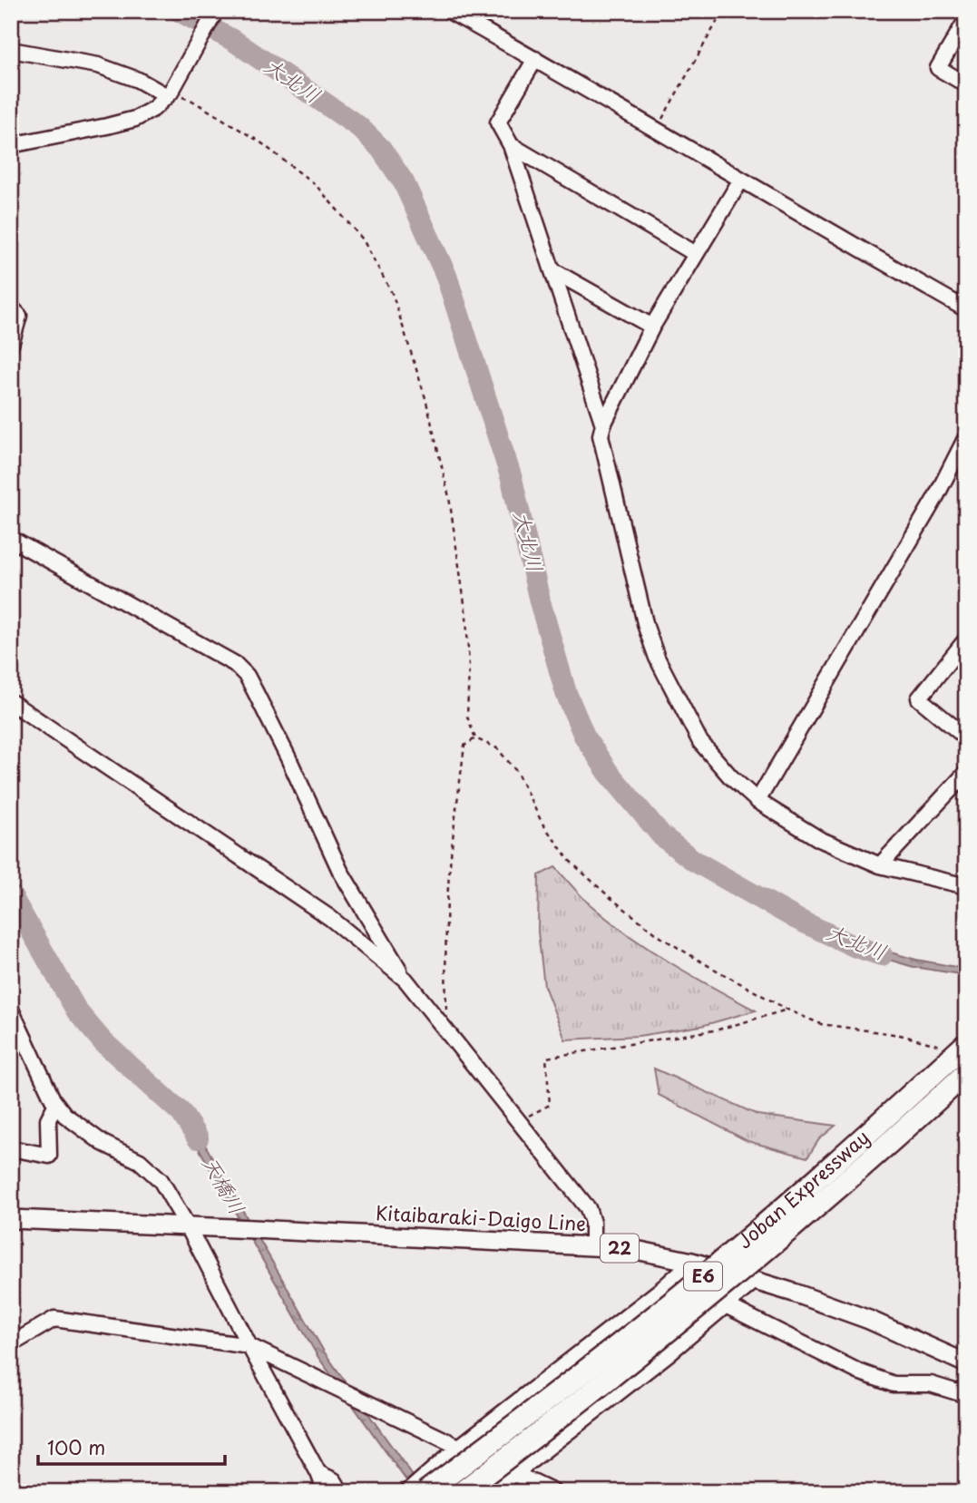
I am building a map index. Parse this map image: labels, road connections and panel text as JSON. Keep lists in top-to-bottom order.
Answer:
{
  "streets": {
    "highway": ["Joban Expressway", "E6"],
    "main road": ["Kitaibaraki-Daigo Line", "22"]
  },
  "water": ["大北川", "天橋川"],
  "scale_bar": "100 m"
}
